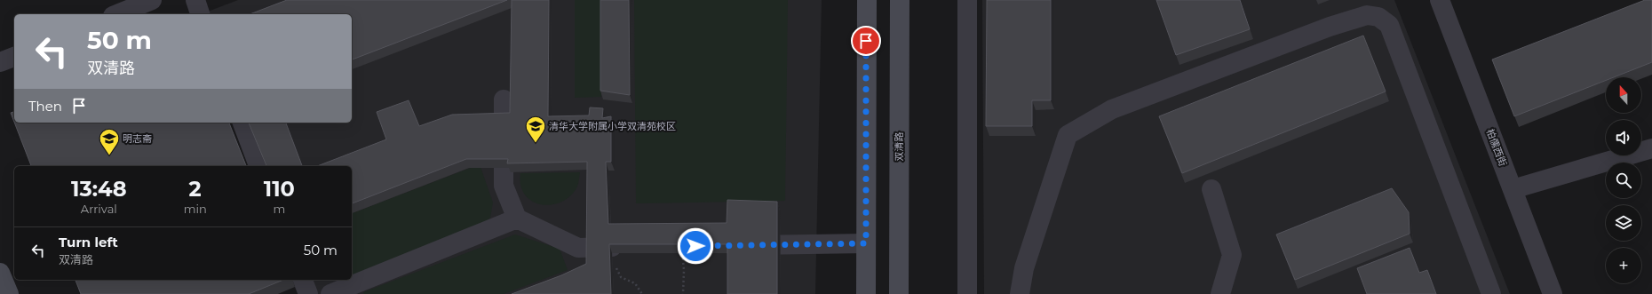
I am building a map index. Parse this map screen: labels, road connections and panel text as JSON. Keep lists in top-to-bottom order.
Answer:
{
  "streets": {
    "main road": ["双清路"],
    "street": ["柏儒西街"]
  },
  "places": {
    "school or university": ["清华大学附属小学双清苑校区", "明志斋"]
  },
  "north": "top",
  "page": {
    "turn": ["50 m", "双清路"],
    "map_buttons": "+",
    "then": "Then",
    "eta": [
      "13:48",
      "Arrival",
      "2",
      "min",
      "110",
      "m"
    ],
    "list": [
      {
        "name": "Turn left",
        "note": "双清路",
        "value": "50 m"
      }
    ]
  }
}
